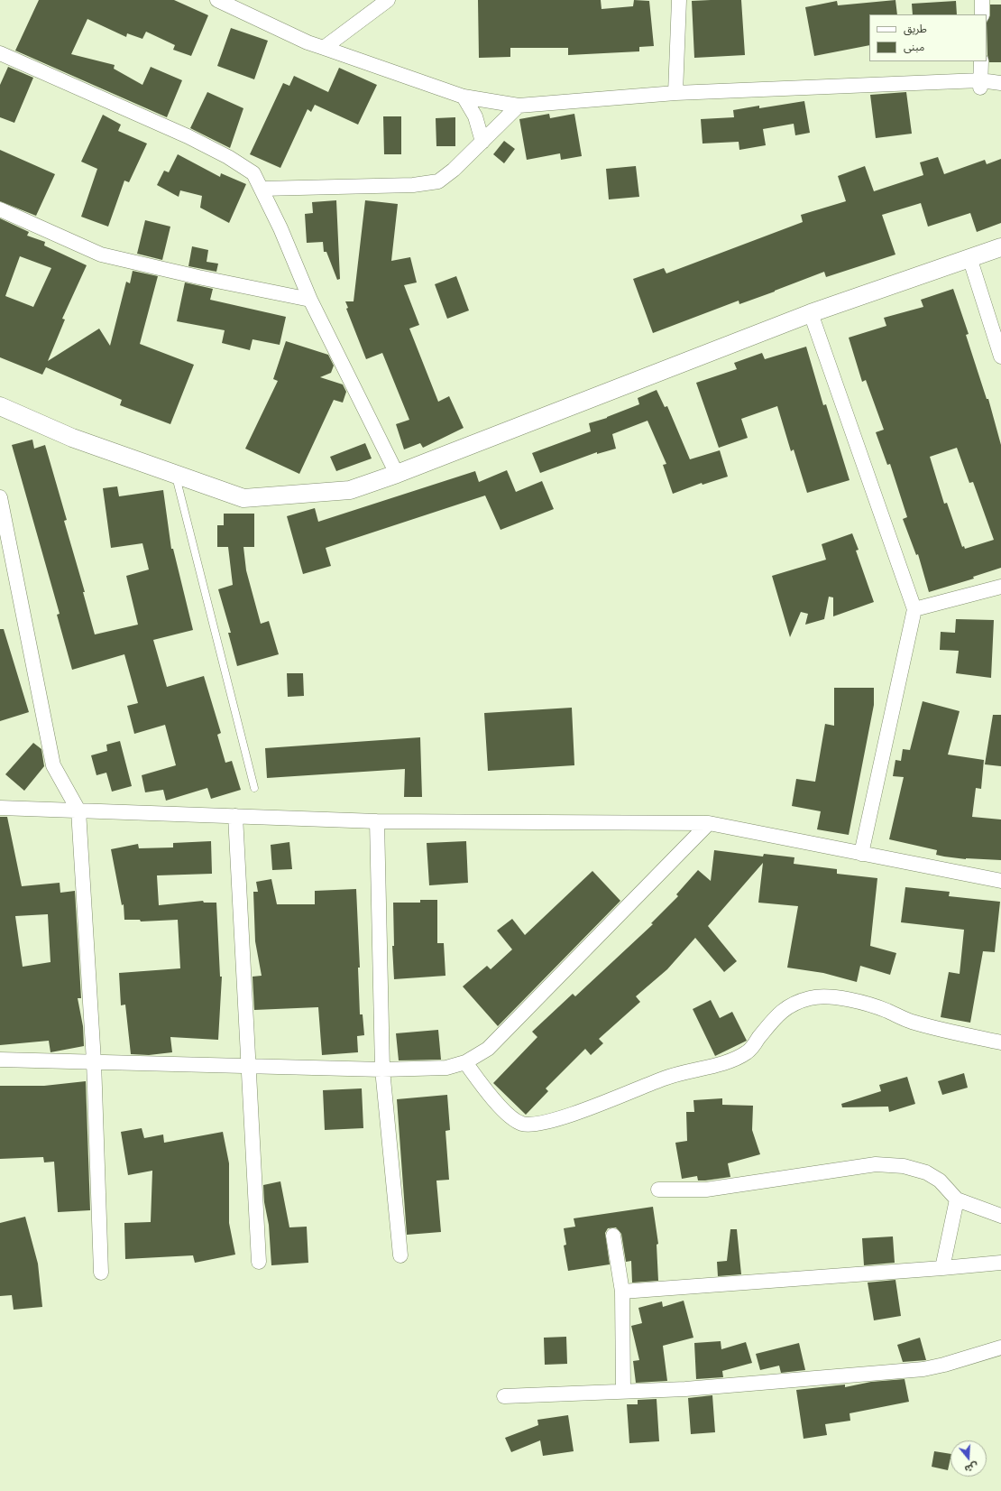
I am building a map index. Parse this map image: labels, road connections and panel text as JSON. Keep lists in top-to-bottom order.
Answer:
{
  "legend": ["طريق", "مبنى"],
  "north": "bottom"
}
